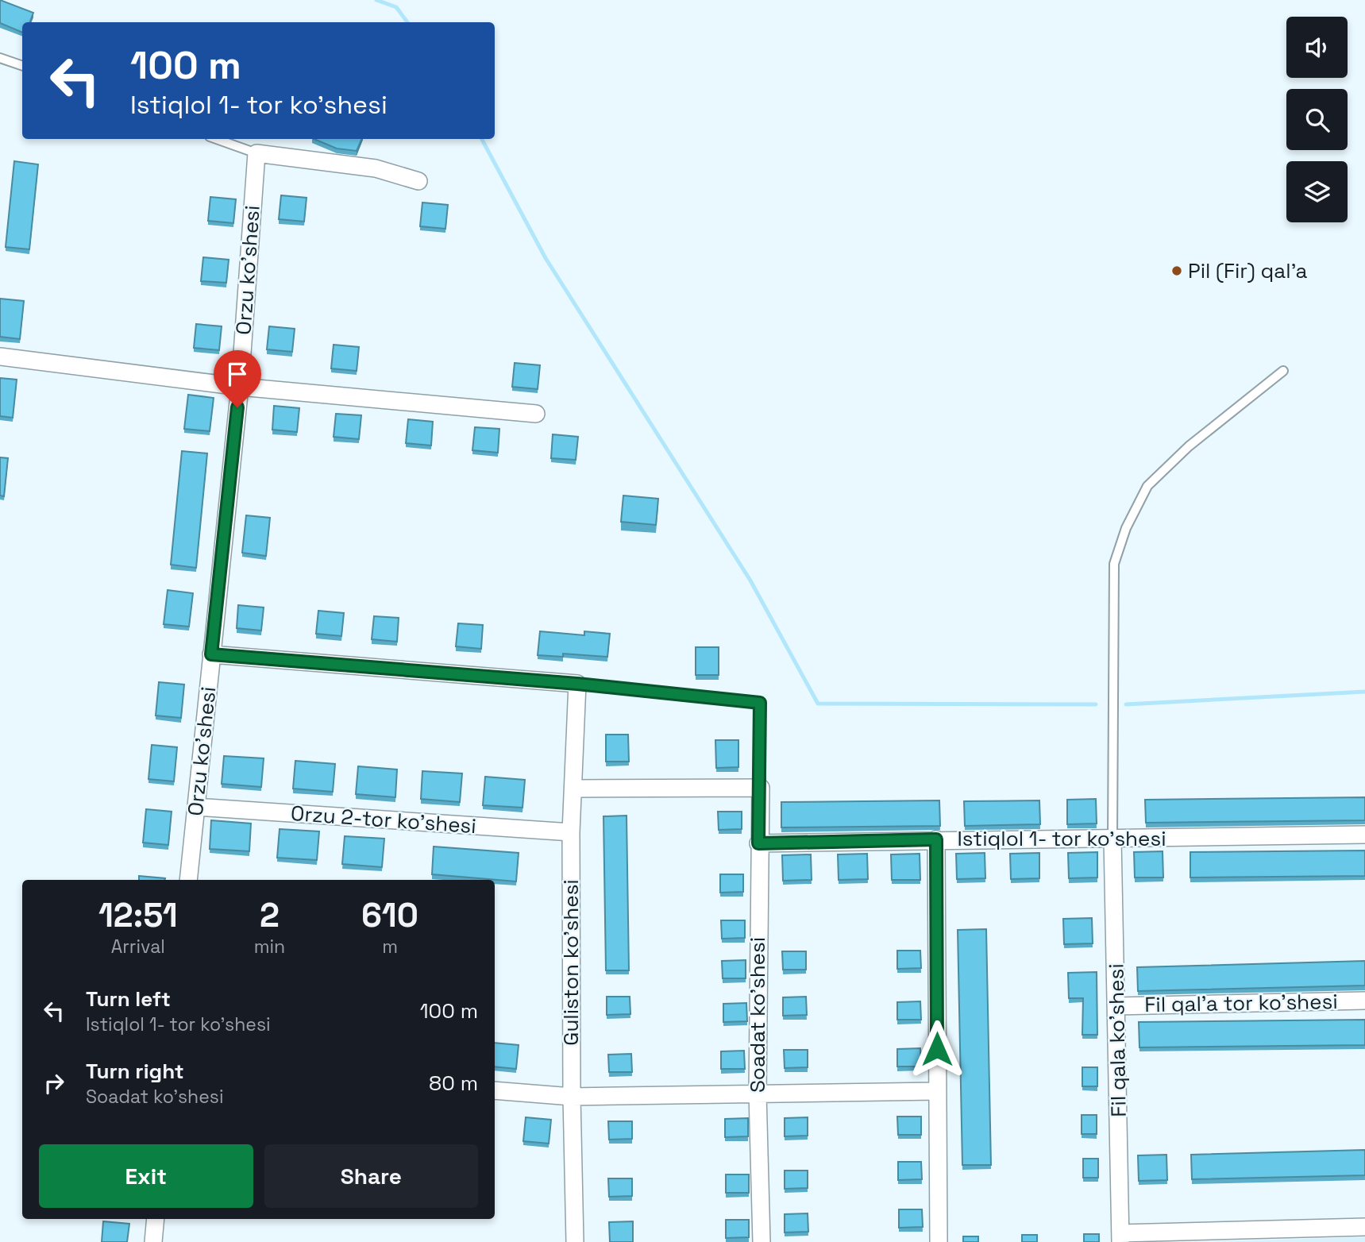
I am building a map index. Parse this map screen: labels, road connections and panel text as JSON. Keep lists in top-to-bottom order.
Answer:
{
  "streets": {
    "street": [
      "Orzu ko'shesi",
      "Orzu 2-tor ko'shesi",
      "Istiqlol 1- tor ko'shesi",
      "Guliston ko'shesi",
      "Fil qal'a tor ko'shesi",
      "Soadat ko'shesi",
      "Fil qala ko'shesi"
    ]
  },
  "crossings": [
    ["Orzu ko'shesi", "Orzu 2-tor ko'shesi"],
    ["Orzu 2-tor ko'shesi", "Guliston ko'shesi"],
    ["Istiqlol 1- tor ko'shesi", "Soadat ko'shesi"],
    ["Istiqlol 1- tor ko'shesi", "Fil qala ko'shesi"],
    ["Fil qal'a tor ko'shesi", "Fil qala ko'shesi"]
  ],
  "places": ["Pil (Fir) qal'a"],
  "page": {
    "turn": ["100 m", "Istiqlol 1- tor ko'shesi"],
    "eta": [
      "12:51",
      "Arrival",
      "2",
      "min",
      "610",
      "m"
    ],
    "list": [
      {
        "name": "Turn left",
        "note": "Istiqlol 1- tor ko'shesi",
        "value": "100 m"
      },
      {
        "name": "Turn right",
        "note": "Soadat ko'shesi",
        "value": "80 m"
      }
    ],
    "buttons": ["Exit", "Share"]
  }
}
